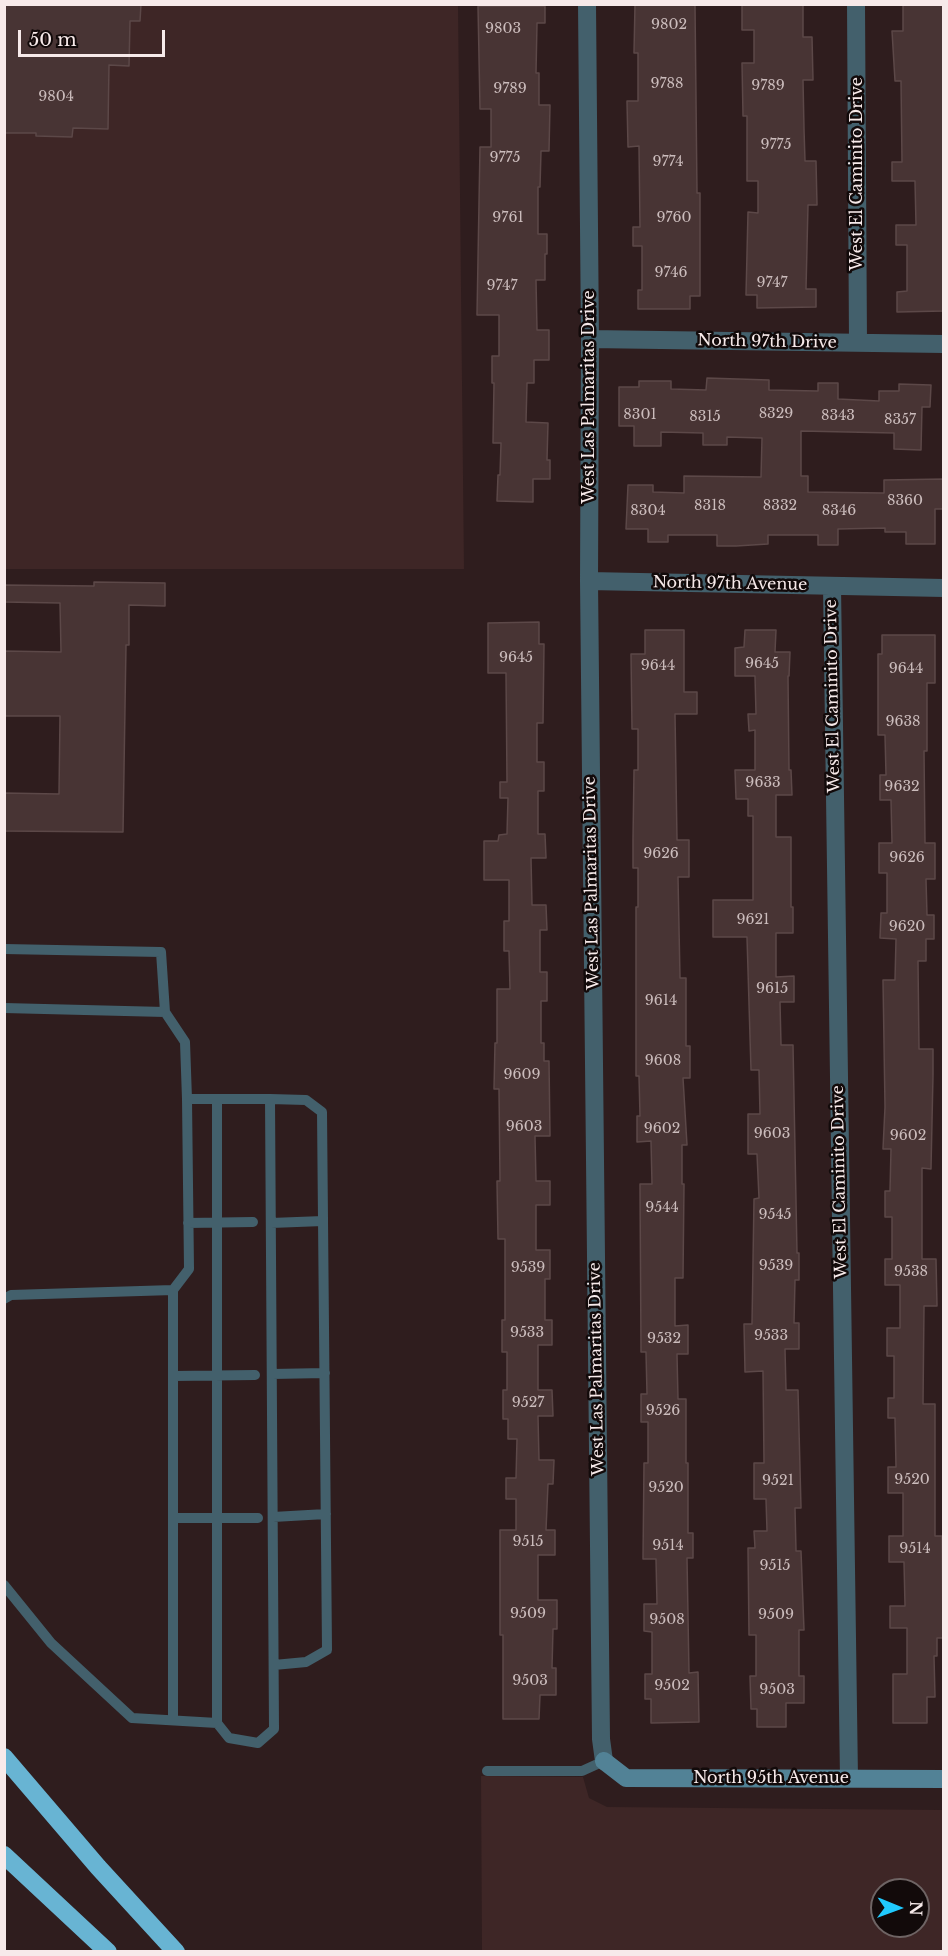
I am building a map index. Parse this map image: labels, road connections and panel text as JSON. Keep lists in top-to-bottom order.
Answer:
{
  "streets": {
    "street": [
      "West El Caminito Drive",
      "North 97th Drive",
      "West Las Palmaritas Drive",
      "North 97th Avenue",
      "North 95th Avenue"
    ]
  },
  "crossings": [
    ["West El Caminito Drive", "North 97th Drive"],
    ["West El Caminito Drive", "North 97th Avenue"],
    ["West El Caminito Drive", "North 95th Avenue"],
    ["North 97th Drive", "West Las Palmaritas Drive"],
    ["West Las Palmaritas Drive", "North 97th Avenue"],
    ["West Las Palmaritas Drive", "North 95th Avenue"]
  ],
  "house_numbers": [
    "9802",
    "9803",
    "9788",
    "9789",
    "9789",
    "9804",
    "9775",
    "9775",
    "9774",
    "9761",
    "9760",
    "9746",
    "9747",
    "9747",
    "8329",
    "8301",
    "8343",
    "8315",
    "8357",
    "8360",
    "8318",
    "8332",
    "8304",
    "8346",
    "9645",
    "9645",
    "9644",
    "9644",
    "9638",
    "9633",
    "9632",
    "9626",
    "9626",
    "9621",
    "9620",
    "9615",
    "9614",
    "9608",
    "9609",
    "9603",
    "9602",
    "9603",
    "9602",
    "9544",
    "9545",
    "9539",
    "9539",
    "9538",
    "9533",
    "9533",
    "9532",
    "9527",
    "9526",
    "9520",
    "9521",
    "9520",
    "9515",
    "9514",
    "9514",
    "9515",
    "9509",
    "9509",
    "9508",
    "9503",
    "9502",
    "9503"
  ],
  "scale_bar": "50 m",
  "north": "right"
}
